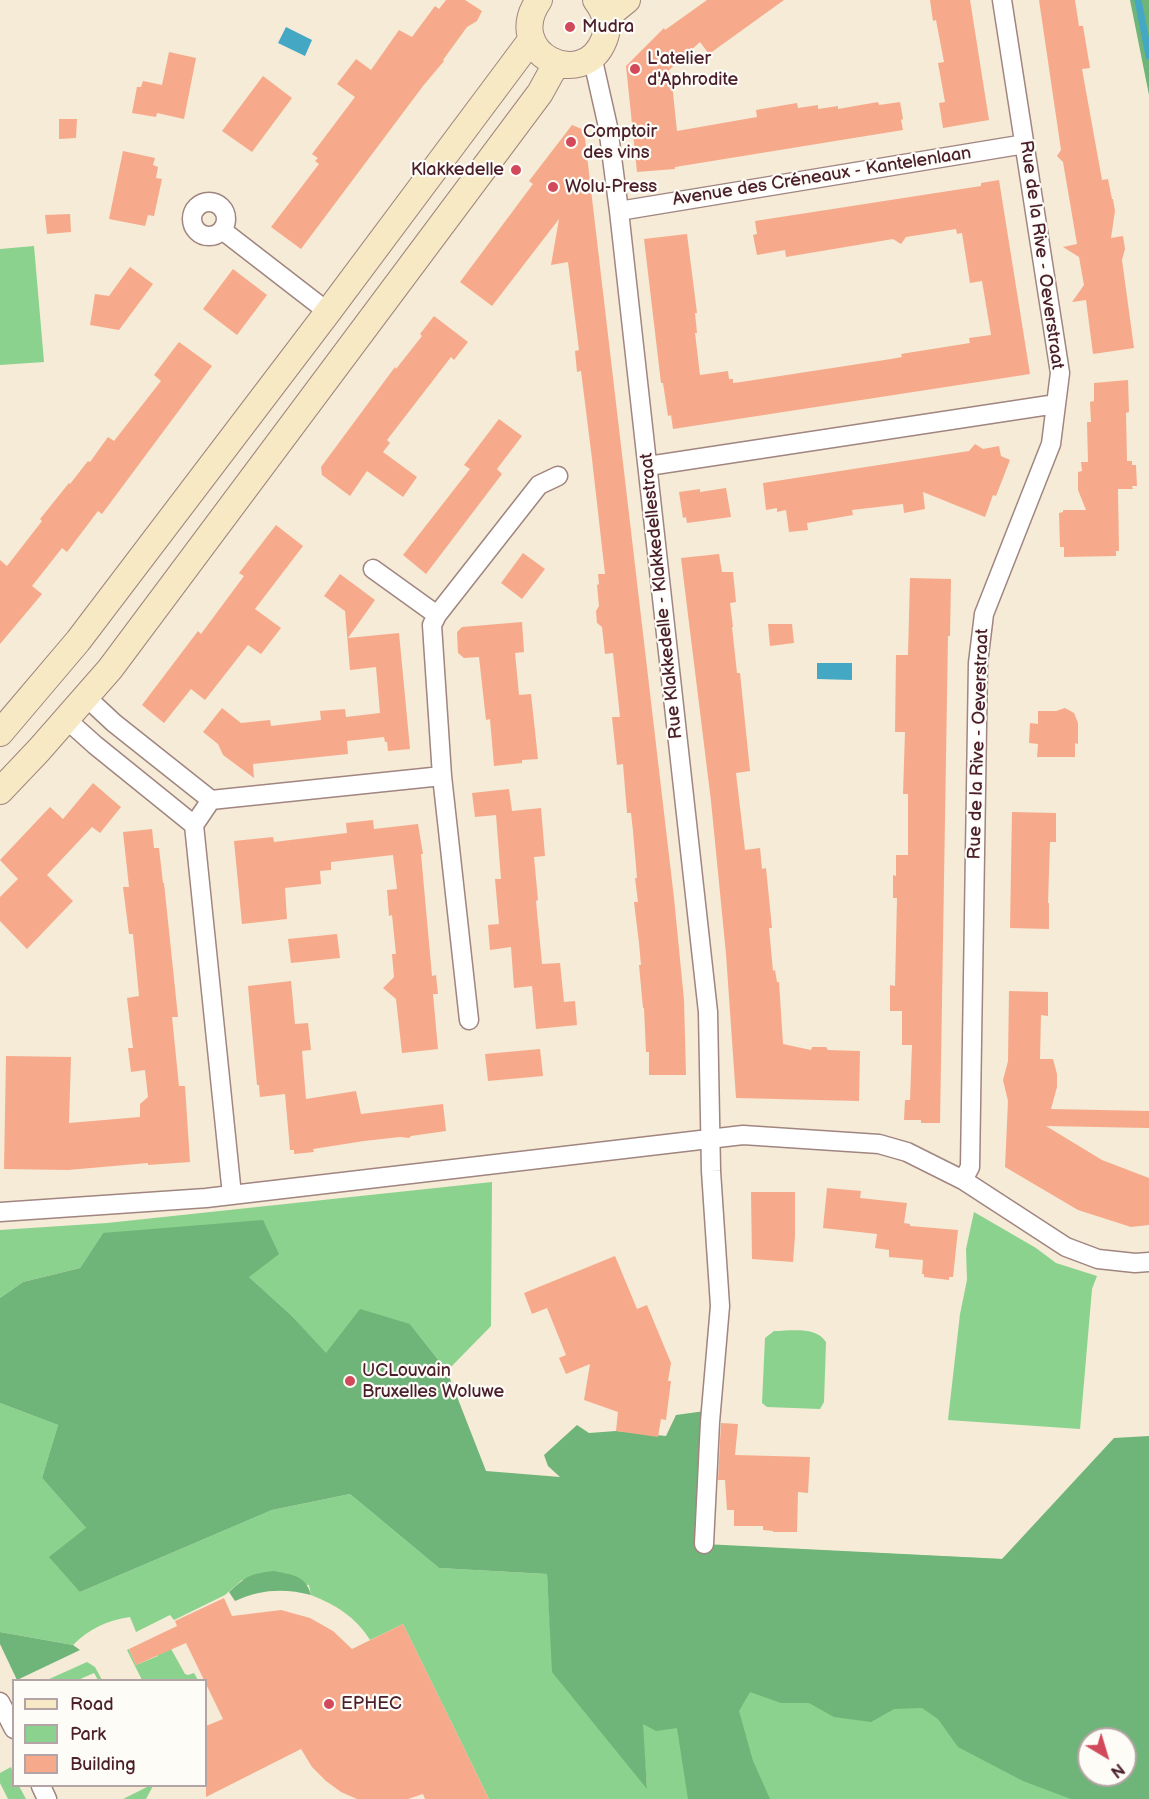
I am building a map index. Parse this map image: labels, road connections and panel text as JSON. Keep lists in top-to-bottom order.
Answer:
{
  "streets": {
    "street": ["Avenue des Créneaux - Kantelenlaan", "Rue de la Rive - Oeverstraat", "Rue Klakkedelle - Klakkedellestraat"]
  },
  "crossings": [
    ["Avenue des Créneaux - Kantelenlaan", "Rue de la Rive - Oeverstraat"],
    ["Avenue des Créneaux - Kantelenlaan", "Rue Klakkedelle - Klakkedellestraat"]
  ],
  "places": [
    "Mudra",
    "L'atelier d'Aphrodite",
    "Comptoir des vins",
    "Klakkedelle",
    "Wolu-Press",
    "UCLouvain Bruxelles Woluwe",
    "EPHEC"
  ],
  "legend": ["Road", "Park", "Building"],
  "north": "bottom right"
}
